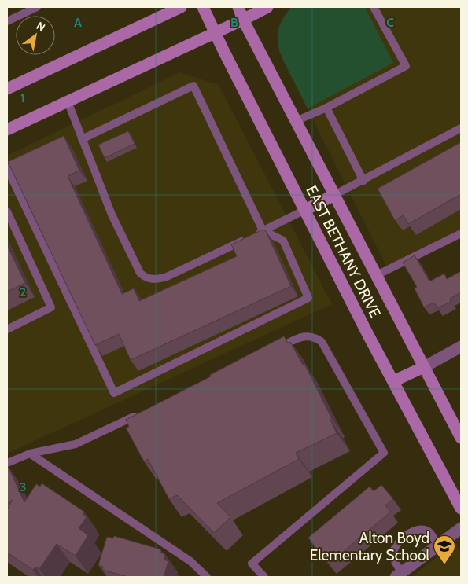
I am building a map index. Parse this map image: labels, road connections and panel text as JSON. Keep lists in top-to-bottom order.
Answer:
{
  "streets": {
    "main road": ["EAST BETHANY DRIVE"]
  },
  "places": {
    "school or university": ["Alton Boyd Elementary School"]
  },
  "north": "top right",
  "grid": {
    "columns": ["A", "B", "C"],
    "rows": ["1", "2", "3"]
  }
}
